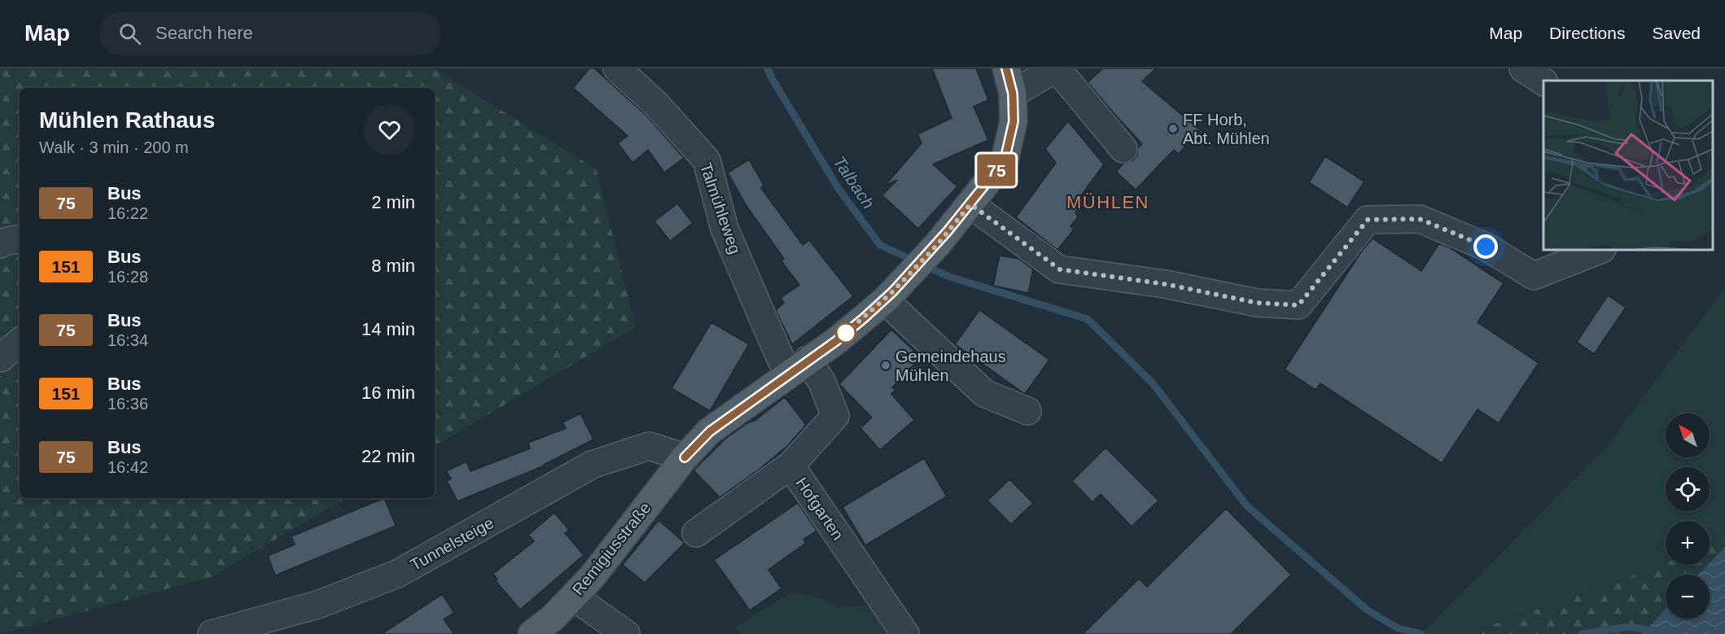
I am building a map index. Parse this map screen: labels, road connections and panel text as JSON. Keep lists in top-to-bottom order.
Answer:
{
  "streets": {
    "main road": ["Remigiusstraße"],
    "street": ["Talmühleweg", "Hofgarten", "Tunnelsteige"]
  },
  "crossings": [
    ["Talmühleweg", "Hofgarten"],
    ["Talmühleweg", "Remigiusstraße"],
    ["Hofgarten", "Remigiusstraße"],
    ["Tunnelsteige", "Remigiusstraße"]
  ],
  "districts": ["MÜHLEN"],
  "water": ["Talbach"],
  "places": ["FF Horb, Abt. Mühlen", "Gemeindehaus Mühlen"],
  "lines": ["bus line 75"],
  "north": "top left",
  "page": {
    "header": "Map",
    "search": "Search here",
    "nav": ["Map", "Directions", "Saved"],
    "on_map": "75",
    "heading": ["Mühlen Rathaus", "Walk · 3 min · 200 m"],
    "list": [
      {
        "mark": "75",
        "name": "Bus",
        "note": "16:22",
        "value": "2 min"
      },
      {
        "mark": "151",
        "name": "Bus",
        "note": "16:28",
        "value": "8 min"
      },
      {
        "mark": "75",
        "name": "Bus",
        "note": "16:34",
        "value": "14 min"
      },
      {
        "mark": "151",
        "name": "Bus",
        "note": "16:36",
        "value": "16 min"
      },
      {
        "mark": "75",
        "name": "Bus",
        "note": "16:42",
        "value": "22 min"
      }
    ],
    "map_buttons": ["+", "−"]
  }
}
